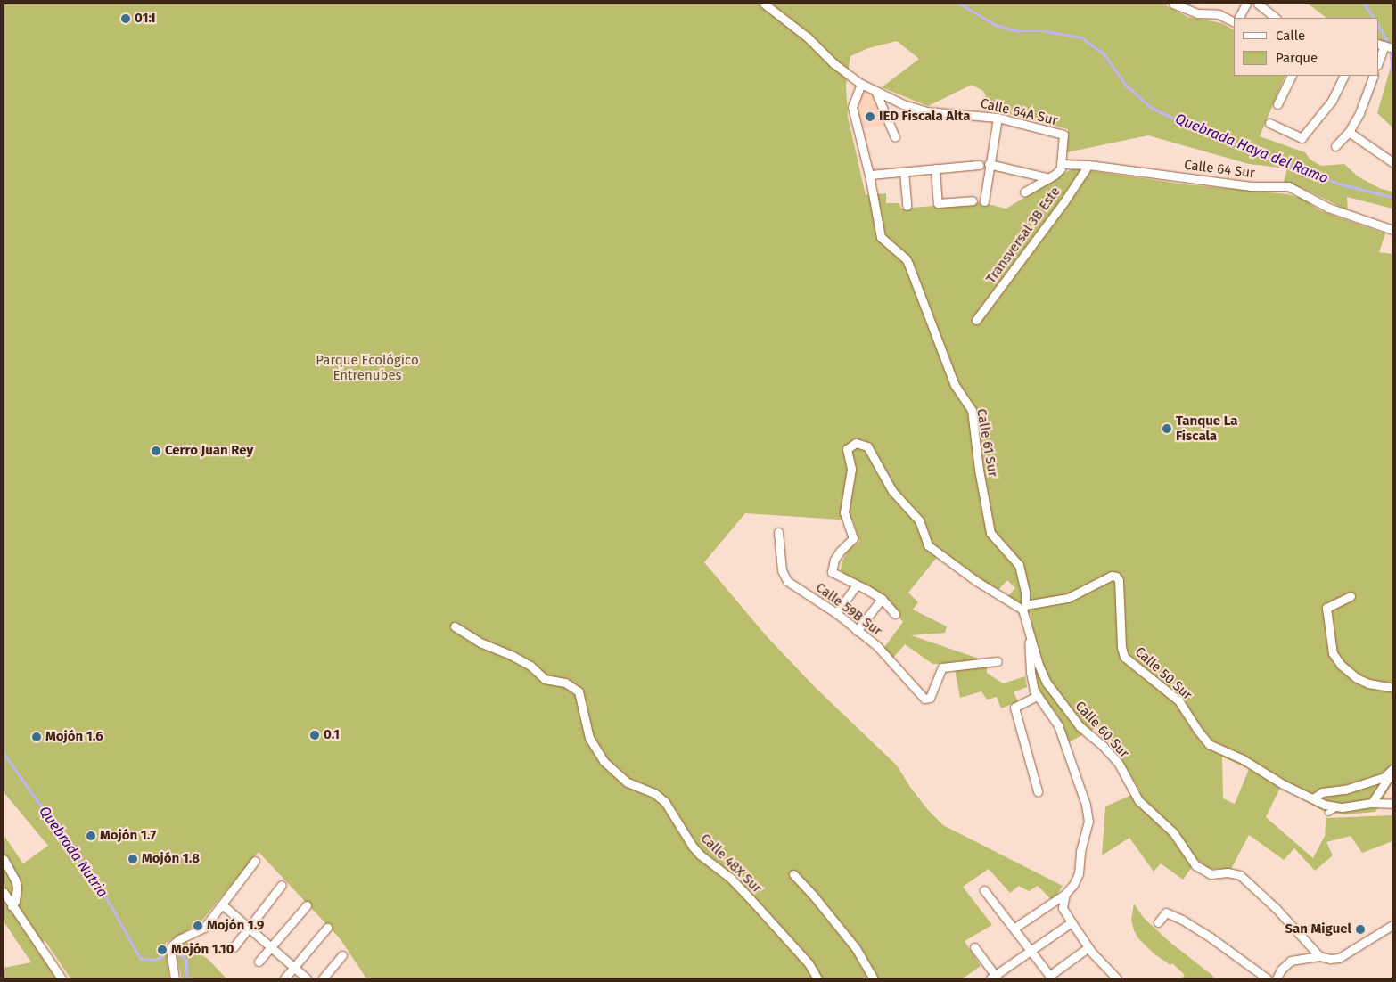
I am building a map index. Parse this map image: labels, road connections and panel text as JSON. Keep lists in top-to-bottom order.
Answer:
{
  "streets": {
    "street": [
      "Calle 64A Sur",
      "Calle 64 Sur",
      "Transversal 3B Este",
      "Calle 61 Sur",
      "Calle 59B Sur",
      "Calle 50 Sur",
      "Calle 60 Sur",
      "Calle 48X Sur"
    ]
  },
  "crossings": [
    ["Calle 64A Sur", "Calle 64 Sur"],
    ["Calle 64 Sur", "Transversal 3B Este"],
    ["Calle 61 Sur", "Calle 50 Sur"],
    ["Calle 61 Sur", "Calle 60 Sur"],
    ["Calle 50 Sur", "Calle 60 Sur"]
  ],
  "water": ["Quebrada Haya del Ramo", "Quebrada Nutria"],
  "parks": ["Parque Ecológico Entrenubes"],
  "places": [
    "01:I",
    "IED Fiscala Alta",
    "Tanque La Fiscala",
    "Cerro Juan Rey",
    "0.1",
    "Mojón 1.6",
    "Mojón 1.7",
    "Mojón 1.8",
    "Mojón 1.9",
    "San Miguel",
    "Mojón 1.10"
  ],
  "legend": ["Calle", "Parque"]
}
